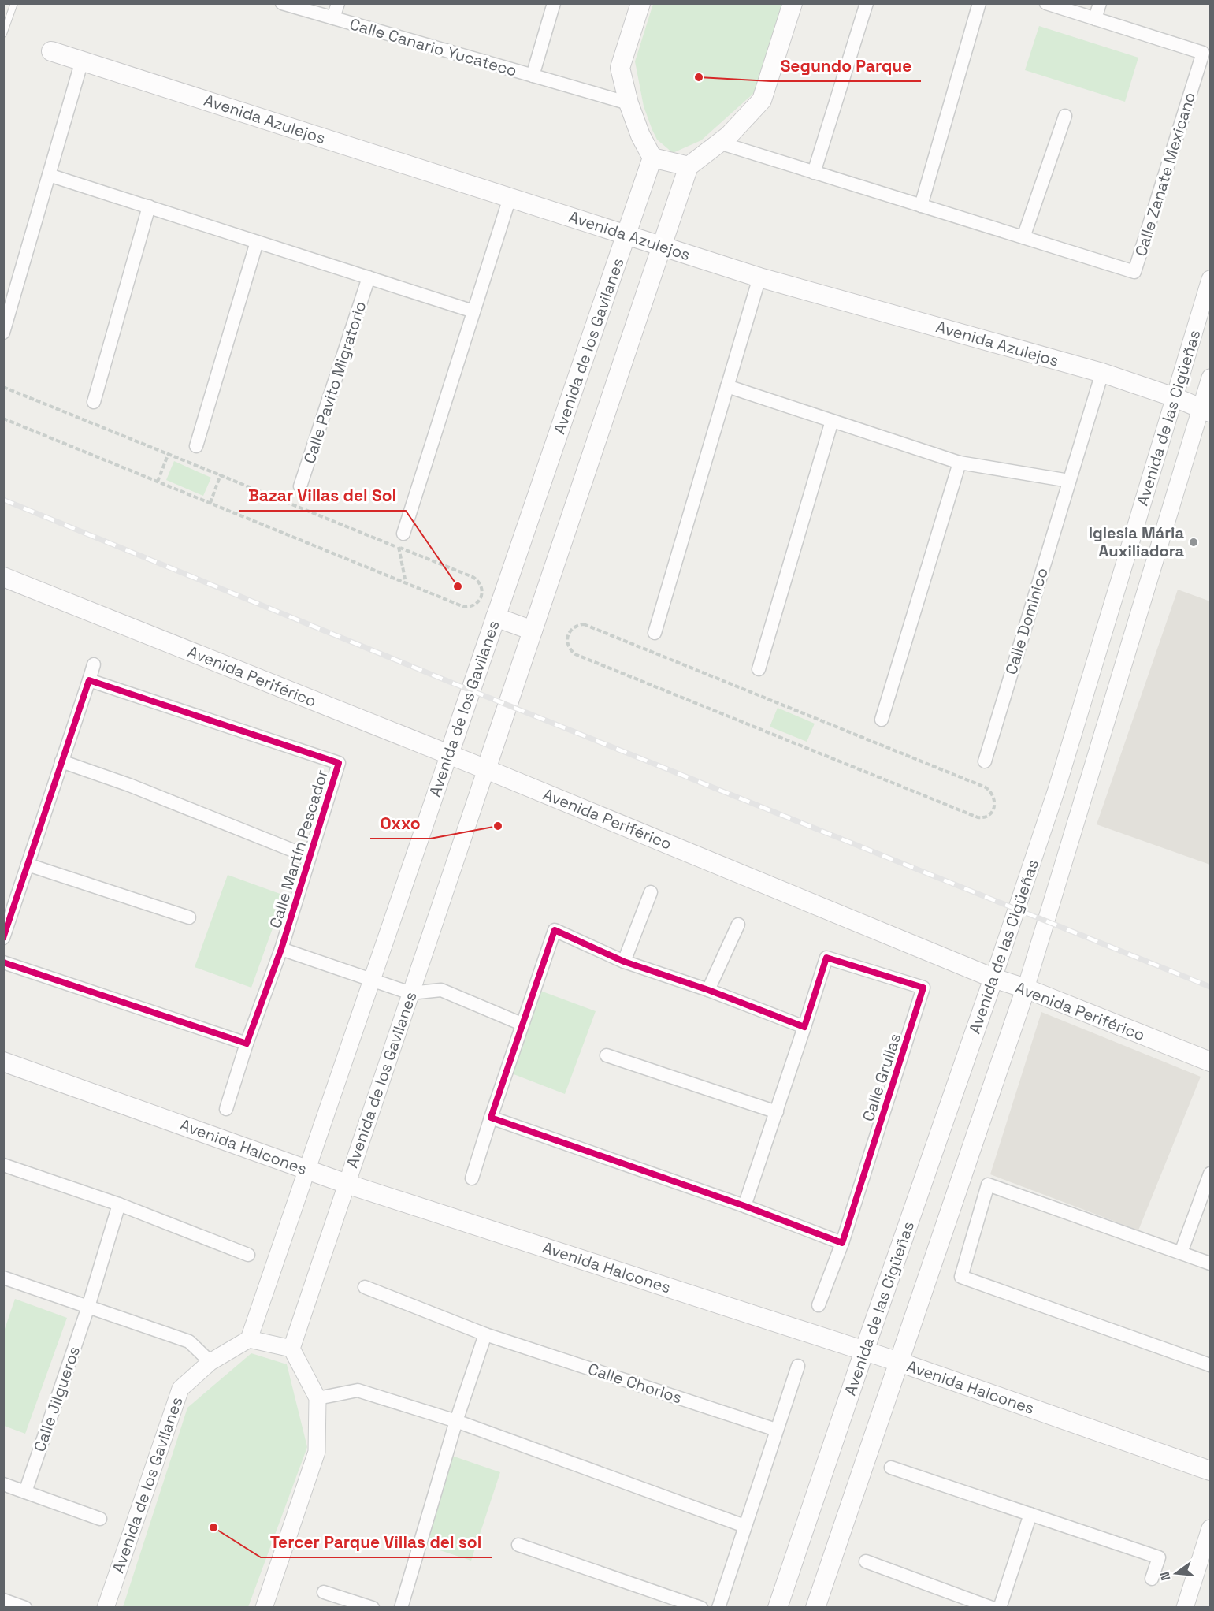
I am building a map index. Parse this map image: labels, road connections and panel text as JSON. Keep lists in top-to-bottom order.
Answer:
{
  "streets": {
    "main road": [
      "Avenida Azulejos",
      "Avenida de los Gavilanes",
      "Avenida de las Cigüeñas",
      "Avenida Periférico",
      "Avenida Halcones"
    ],
    "street": [
      "Calle Canario Yucateco",
      "Calle Zanate Mexicano",
      "Calle Pavito Migratorio",
      "Calle Dominico",
      "Calle Martín Pescador",
      "Calle Grullas",
      "Calle Chorlos",
      "Calle Jilgueros"
    ]
  },
  "crossings": [
    ["Avenida Azulejos", "Avenida de los Gavilanes"],
    ["Avenida Azulejos", "Avenida de las Cigüeñas"],
    ["Avenida Azulejos", "Calle Dominico"],
    ["Avenida de los Gavilanes", "Avenida Periférico"],
    ["Avenida de los Gavilanes", "Calle Martín Pescador"],
    ["Avenida de los Gavilanes", "Avenida Halcones"],
    ["Avenida de las Cigüeñas", "Avenida Periférico"],
    ["Avenida de las Cigüeñas", "Avenida Halcones"]
  ],
  "places": [
    "Segundo Parque",
    "Iglesia Mária Auxiliadora",
    "Bazar Villas del Sol",
    "Oxxo",
    "Tercer Parque Villas del sol"
  ],
  "north": "left"
}
